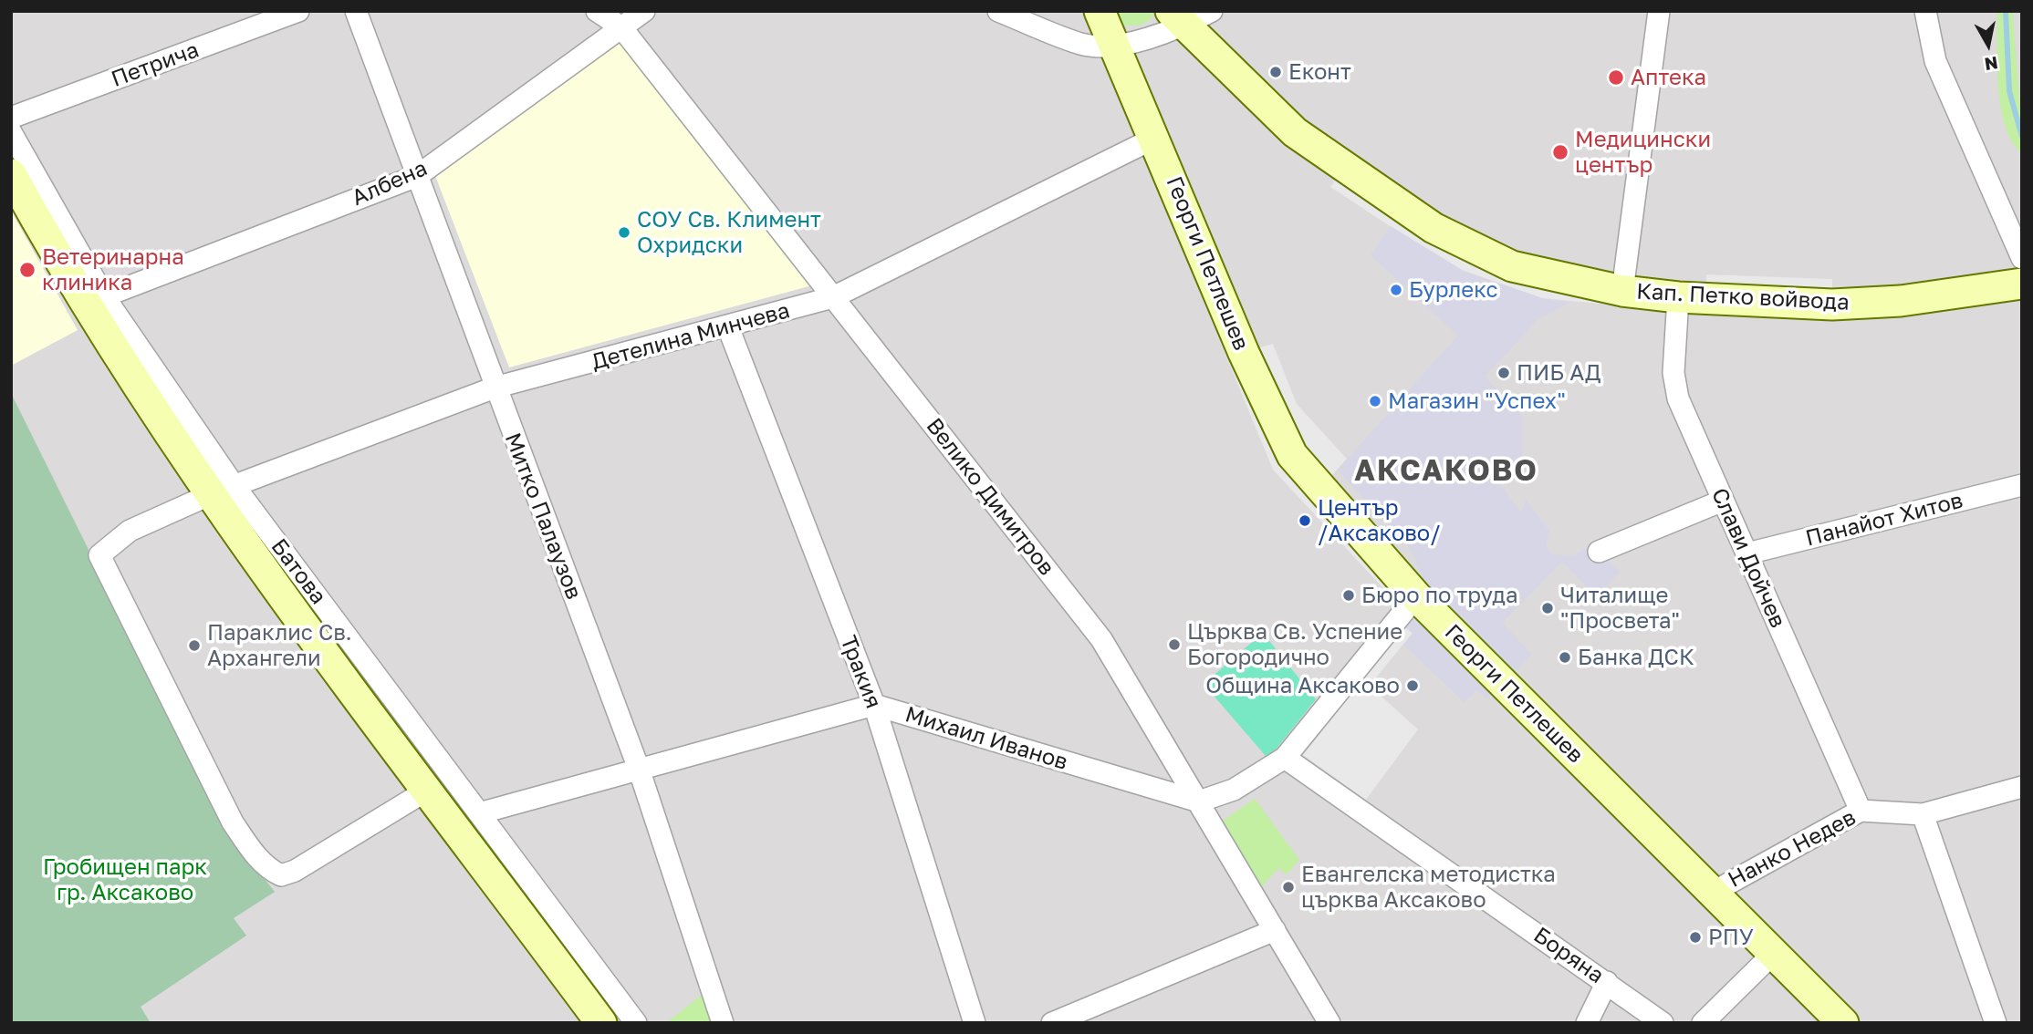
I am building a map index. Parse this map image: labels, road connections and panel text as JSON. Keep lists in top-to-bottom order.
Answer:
{
  "streets": {
    "main road": ["Георги Петлешев", "Кап. Петко войвода"],
    "street": [
      "Петрича",
      "Албена",
      "Детелина Минчева",
      "Велико Димитров",
      "Митко Палаузов",
      "Панайот Хитов",
      "Слави Дойчев",
      "Батова",
      "Тракия",
      "Михаил Иванов",
      "Нанко Недев",
      "Боряна"
    ]
  },
  "crossings": [
    ["Албена", "Велико Димитров"],
    ["Албена", "Митко Палаузов"],
    ["Албена", "Батова"],
    ["Георги Петлешев", "Детелина Минчева"],
    ["Георги Петлешев", "Нанко Недев"],
    ["Кап. Петко войвода", "Слави Дойчев"],
    ["Детелина Минчева", "Велико Димитров"],
    ["Детелина Минчева", "Митко Палаузов"],
    ["Детелина Минчева", "Батова"],
    ["Детелина Минчева", "Тракия"],
    ["Велико Димитров", "Михаил Иванов"],
    ["Митко Палаузов", "Михаил Иванов"],
    ["Панайот Хитов", "Слави Дойчев"],
    ["Слави Дойчев", "Нанко Недев"],
    ["Батова", "Михаил Иванов"],
    ["Тракия", "Михаил Иванов"]
  ],
  "districts": ["АКСАКОВО"],
  "parks": ["Гробищен парк гр. Аксаково"],
  "places": [
    "Еконт",
    "Аптека",
    "Медицински център",
    "СОУ Св. Климент Охридски",
    "Ветеринарна клиника",
    "Бурлекс",
    "ПИБ АД",
    "Магазин \"Успех\"",
    "Център /Аксаково/",
    "Бюро по труда",
    "Читалище \"Просвета\"",
    "Църква Св. Успение Богородично",
    "Параклис Св. Архангели",
    "Банка ДСК",
    "Община Аксаково",
    "Евангелска методистка църква Аксаково",
    "РПУ"
  ],
  "north": "bottom"
}
